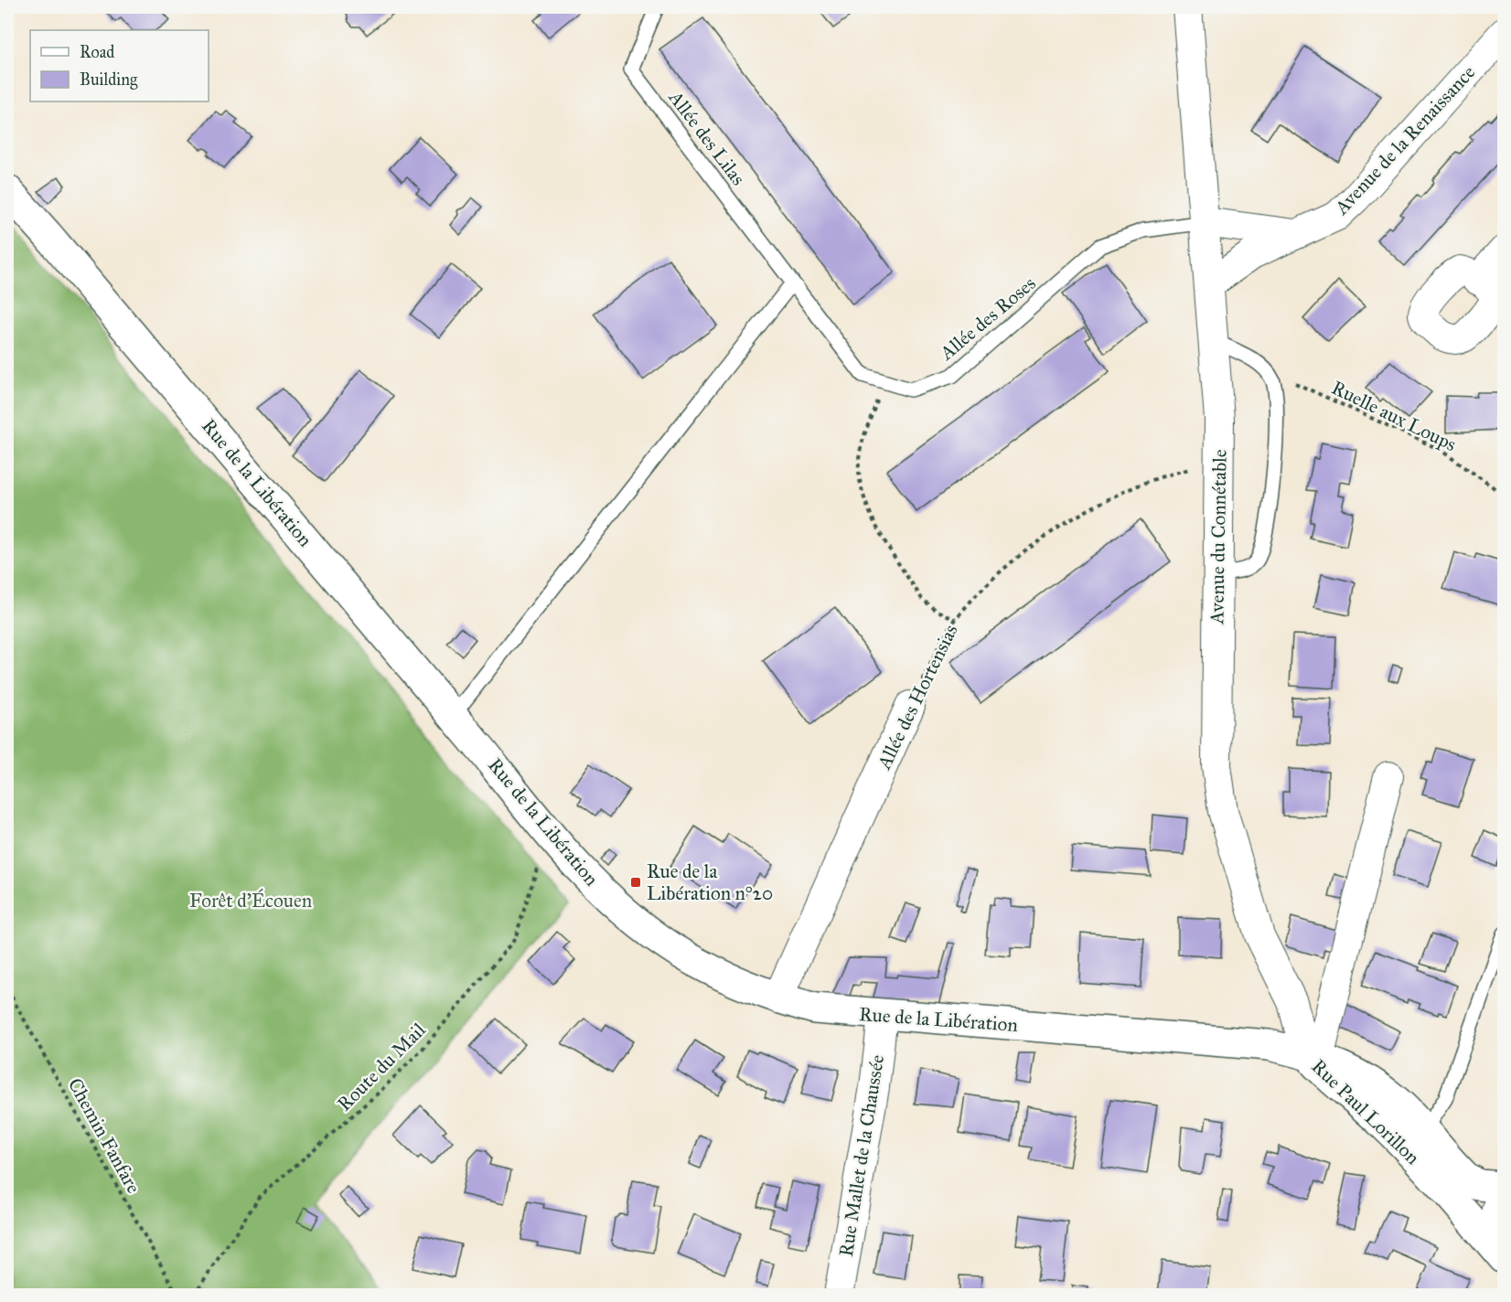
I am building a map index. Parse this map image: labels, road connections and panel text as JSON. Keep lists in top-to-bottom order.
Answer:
{
  "streets": {
    "main road": ["Rue de la Libération", "Rue Paul Lorillon"],
    "street": [
      "Avenue de la Renaissance",
      "Avenue du Connétable",
      "Allée des Hortensias",
      "Rue Mallet de la Chaussée"
    ],
    "lane": ["Allée des Lilas", "Allée des Roses"],
    "path": ["Ruelle aux Loups", "Route du Mail", "Chemin Fanfare"]
  },
  "crossings": [
    ["Allée des Lilas", "Allée des Roses"],
    ["Avenue de la Renaissance", "Avenue du Connétable"],
    ["Allée des Roses", "Avenue du Connétable"],
    ["Rue de la Libération", "Avenue du Connétable"],
    ["Rue de la Libération", "Allée des Hortensias"],
    ["Rue de la Libération", "Route du Mail"],
    ["Rue de la Libération", "Rue Paul Lorillon"],
    ["Rue de la Libération", "Rue Mallet de la Chaussée"],
    ["Avenue du Connétable", "Allée des Hortensias"],
    ["Avenue du Connétable", "Rue Paul Lorillon"]
  ],
  "parks": ["Forêt d'Écouen"],
  "places": {
    "transit": ["Rue de la Libération n°20"]
  },
  "legend": ["Road", "Building"]
}
